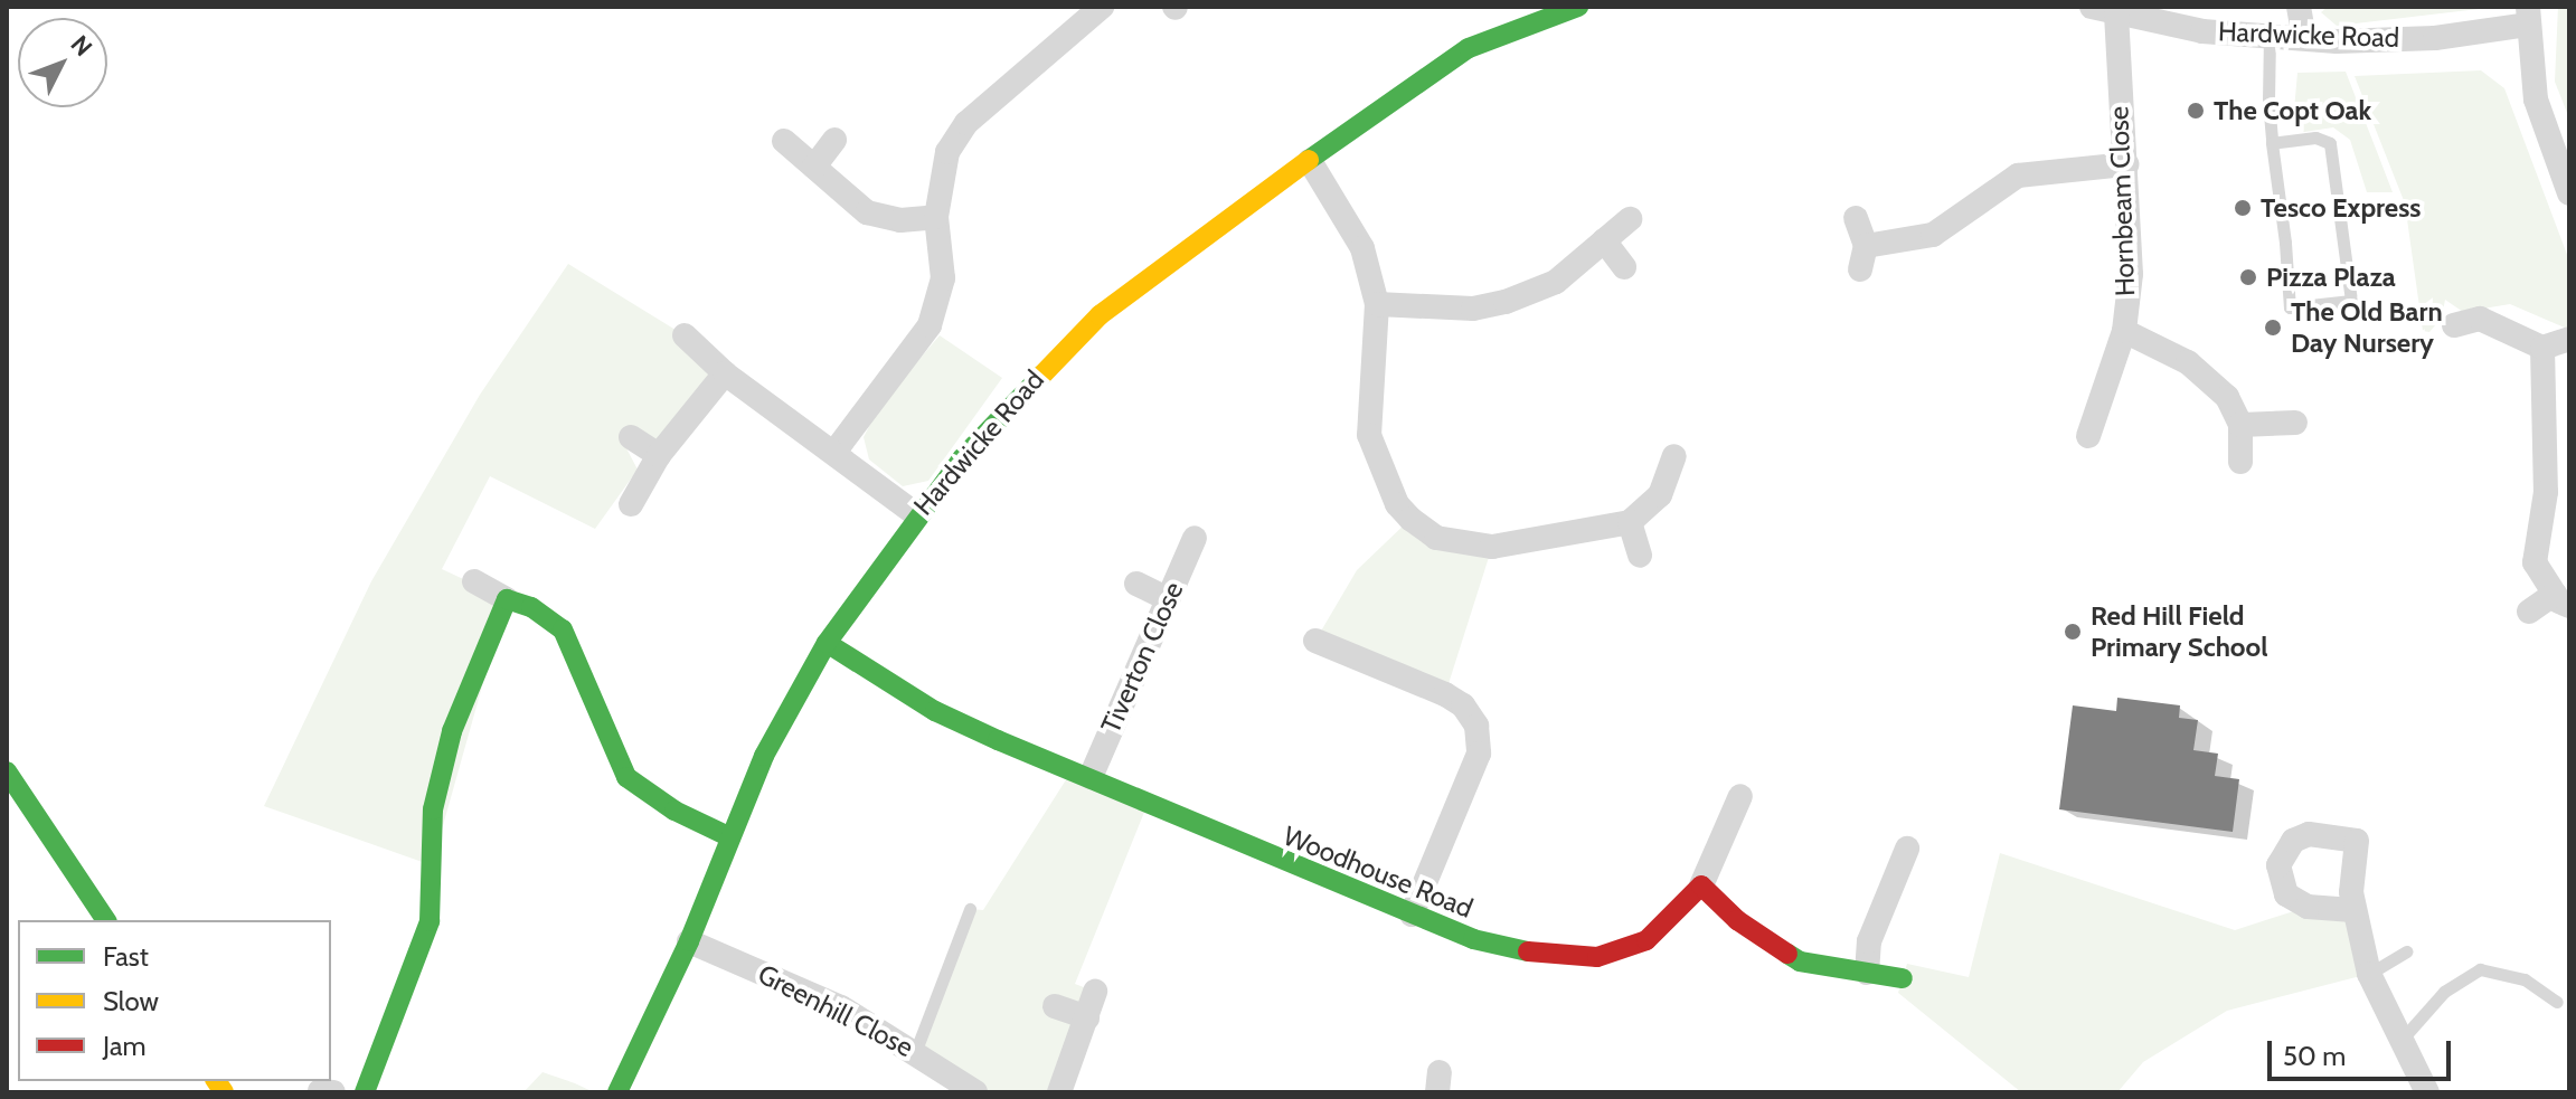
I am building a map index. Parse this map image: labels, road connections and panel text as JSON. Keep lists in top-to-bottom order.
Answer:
{
  "streets": {
    "street": [
      "Hardwicke Road",
      "Hornbeam Close",
      "Tiverton Close",
      "Woodhouse Road",
      "Greenhill Close"
    ]
  },
  "crossings": [
    ["Hardwicke Road", "Hornbeam Close"],
    ["Hardwicke Road", "Woodhouse Road"],
    ["Hardwicke Road", "Greenhill Close"],
    ["Tiverton Close", "Woodhouse Road"]
  ],
  "places": [
    "The Copt Oak",
    "Tesco Express",
    "Pizza Plaza",
    "The Old Barn Day Nursery",
    "Red Hill Field Primary School"
  ],
  "legend": ["Fast", "Slow", "Jam"],
  "scale_bar": "50 m",
  "north": "top right"
}
